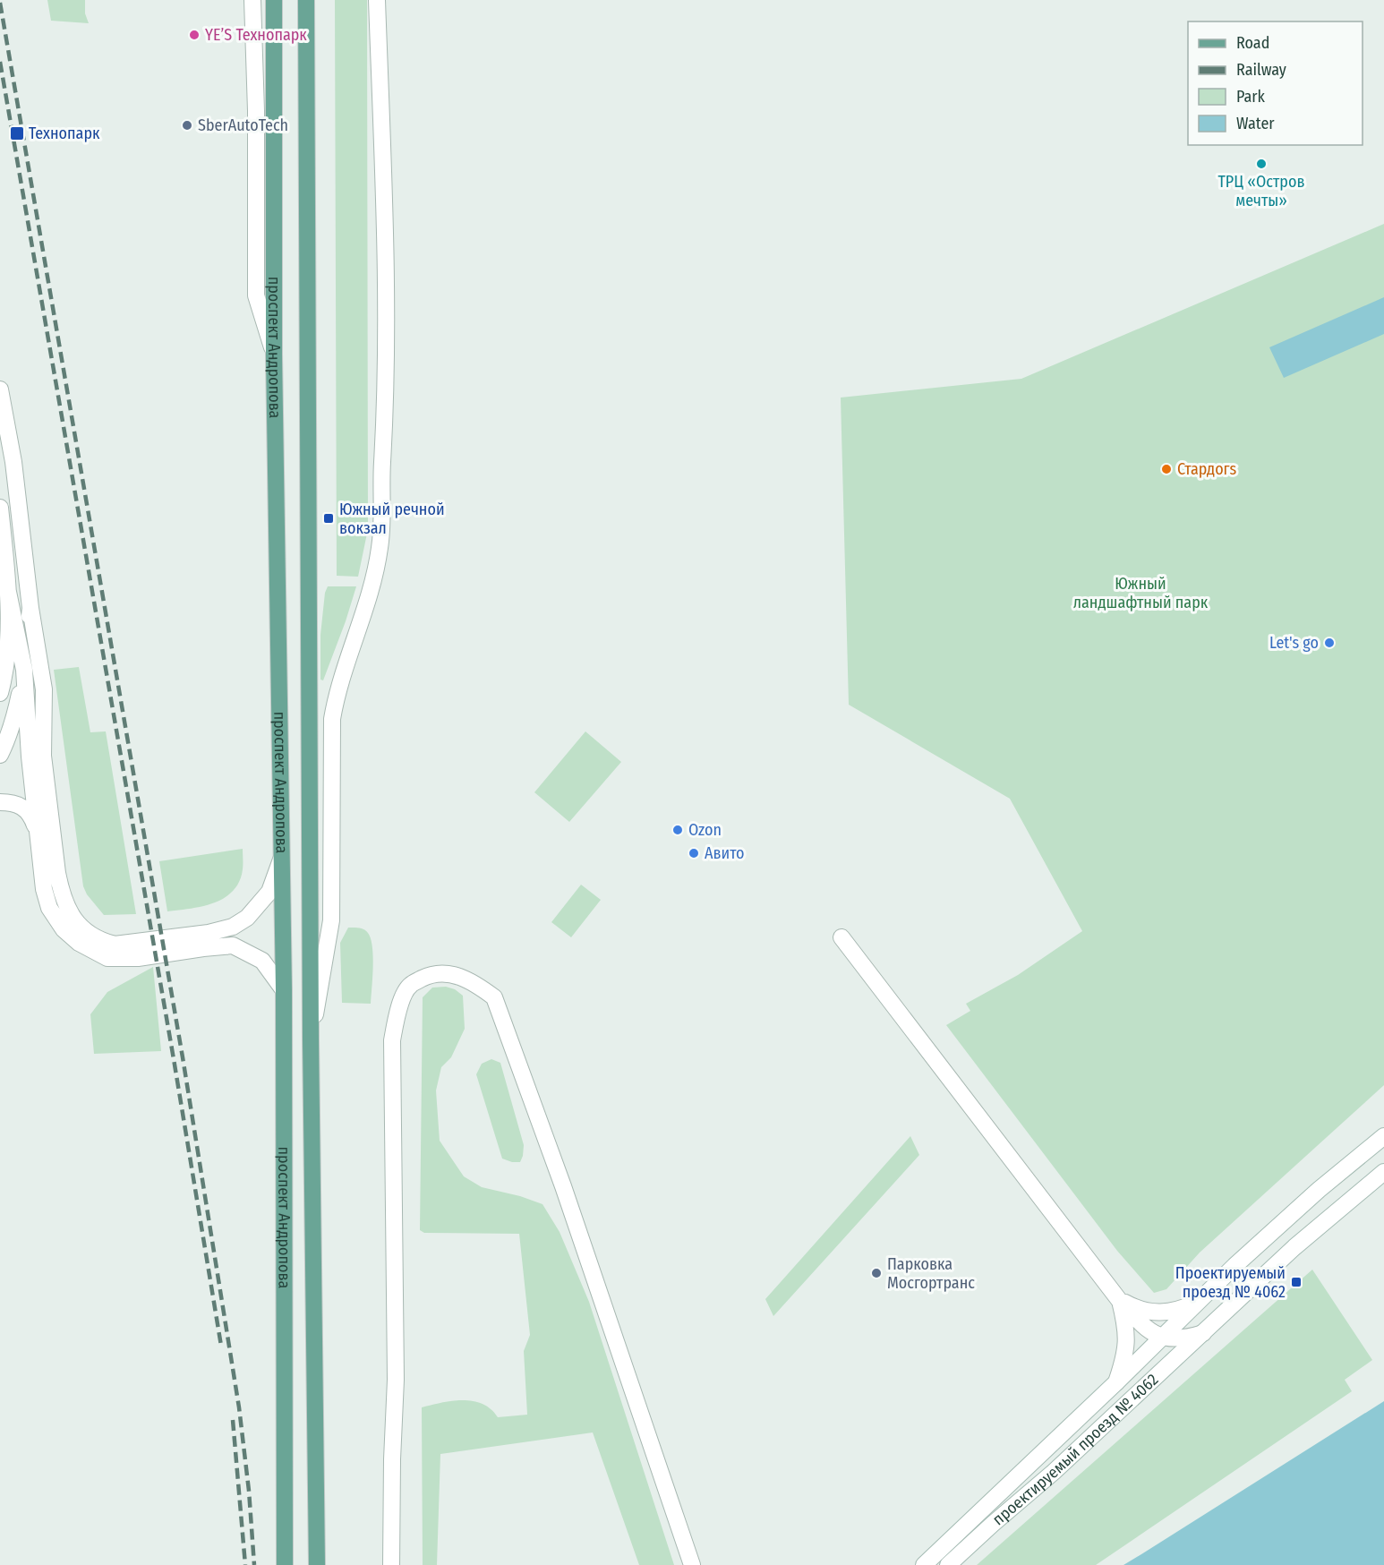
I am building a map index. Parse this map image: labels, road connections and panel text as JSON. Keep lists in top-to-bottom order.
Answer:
{
  "streets": {
    "main road": ["проспект Андропова"],
    "street": ["проектируемый проезд № 4062"]
  },
  "parks": ["Южный ландшафтный парк"],
  "places": {
    "other": [
      "YE’S Технопарк",
      "SberAutoTech",
      "ТРЦ «Остров мечты»",
      "Стардогs",
      "Let's go",
      "Ozon",
      "Авито",
      "Парковка Мосгортранс"
    ],
    "transit": ["Технопарк", "Южный речной вокзал", "Проектируемый проезд № 4062"]
  },
  "legend": [
    "Road",
    "Railway",
    "Park",
    "Water"
  ]
}
